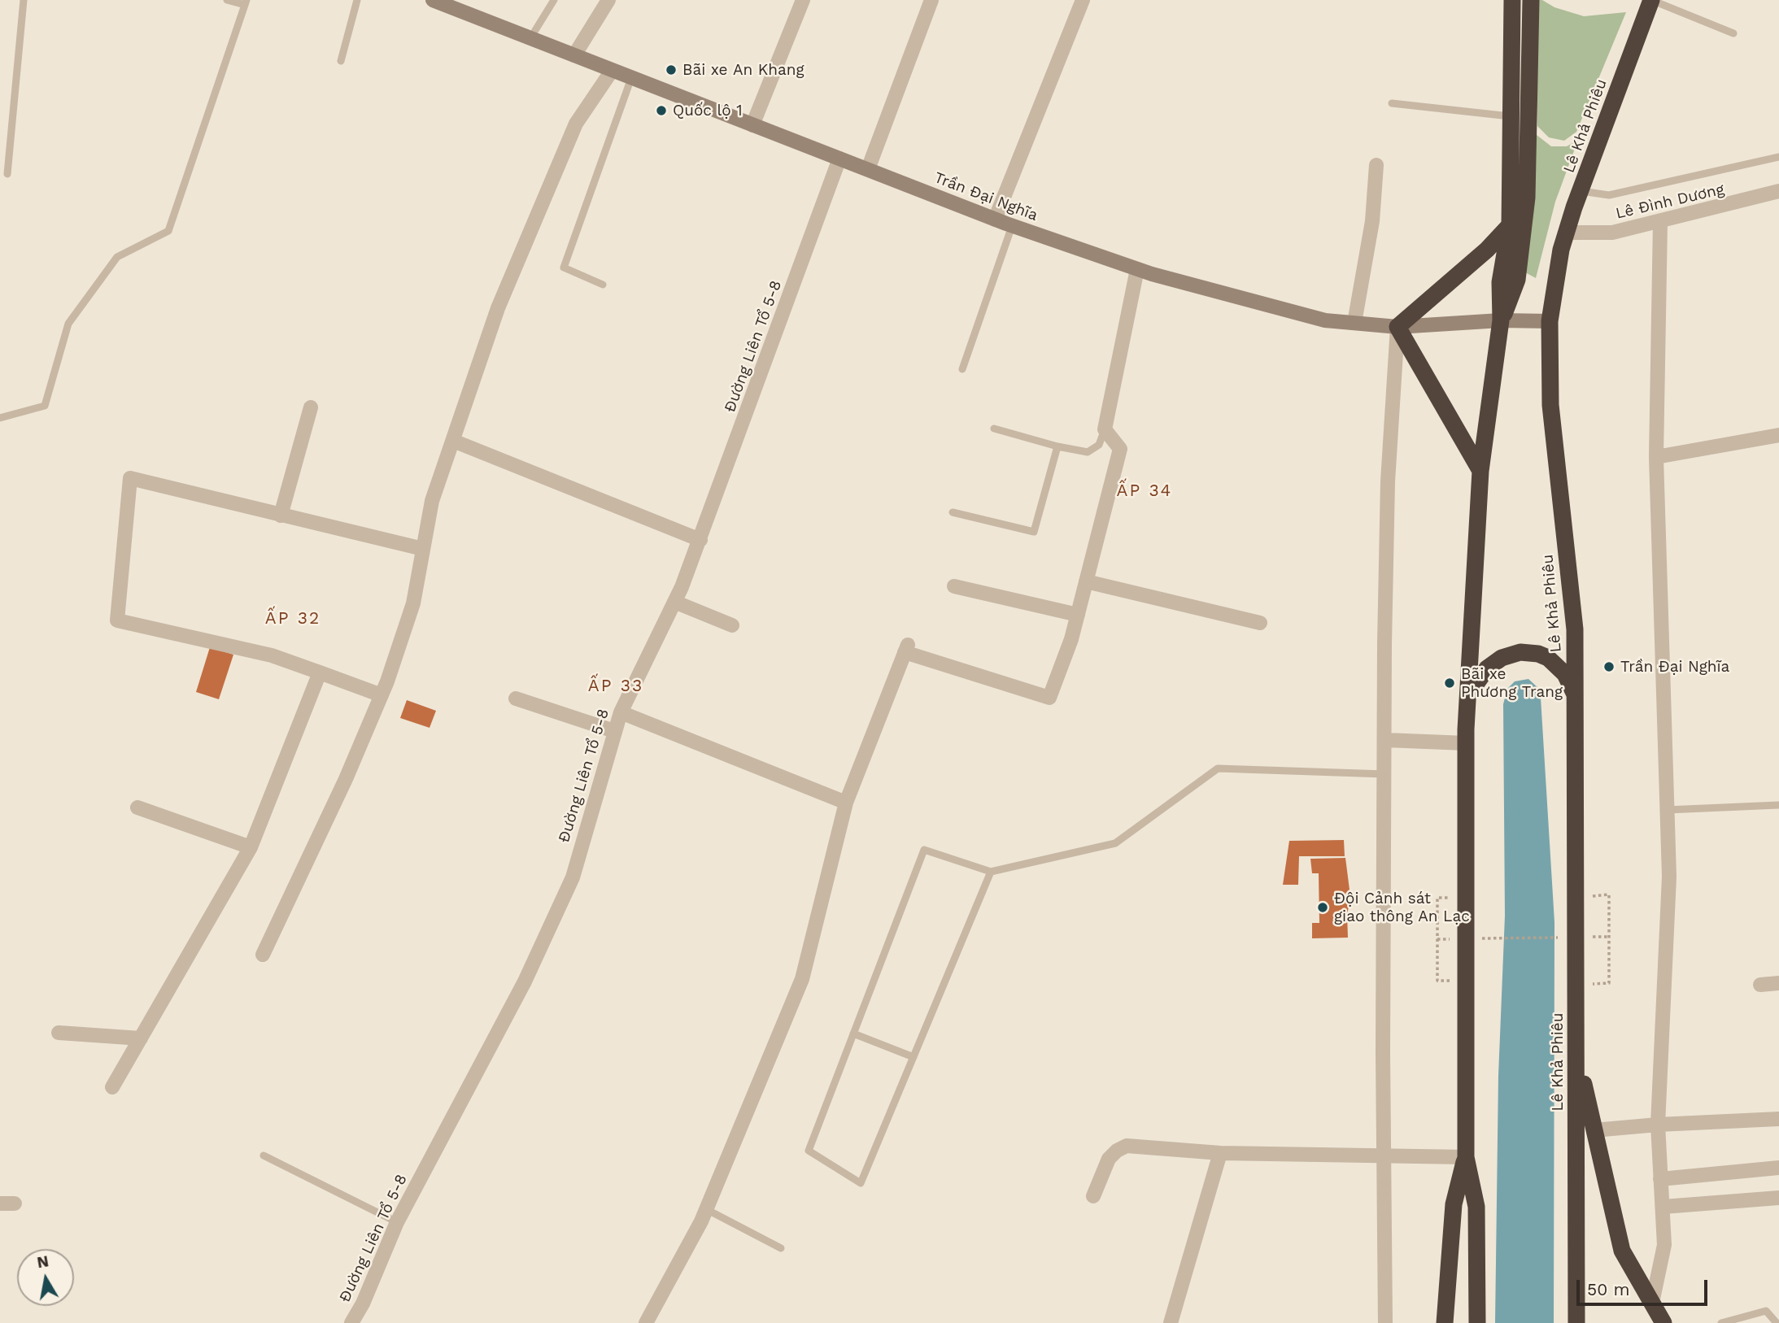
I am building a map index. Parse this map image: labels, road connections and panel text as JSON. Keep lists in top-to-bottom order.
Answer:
{
  "streets": {
    "highway": ["Lê Khả Phiêu"],
    "main road": ["Trần Đại Nghĩa"],
    "street": ["Lê Đình Dương", "Đường Liên Tổ 5-8"]
  },
  "crossings": [
    ["Lê Khả Phiêu", "Trần Đại Nghĩa"],
    ["Lê Khả Phiêu", "Lê Đình Dương"],
    ["Trần Đại Nghĩa", "Đường Liên Tổ 5-8"]
  ],
  "districts": ["ẤP 34", "ẤP 32", "ẤP 33"],
  "places": [
    "Bãi xe An Khang",
    "Quốc lộ 1",
    "Trần Đại Nghĩa",
    "Bãi xe Phương Trang",
    "Đội Cảnh sát giao thông An Lạc"
  ],
  "scale_bar": "50 m",
  "north": "top"
}
